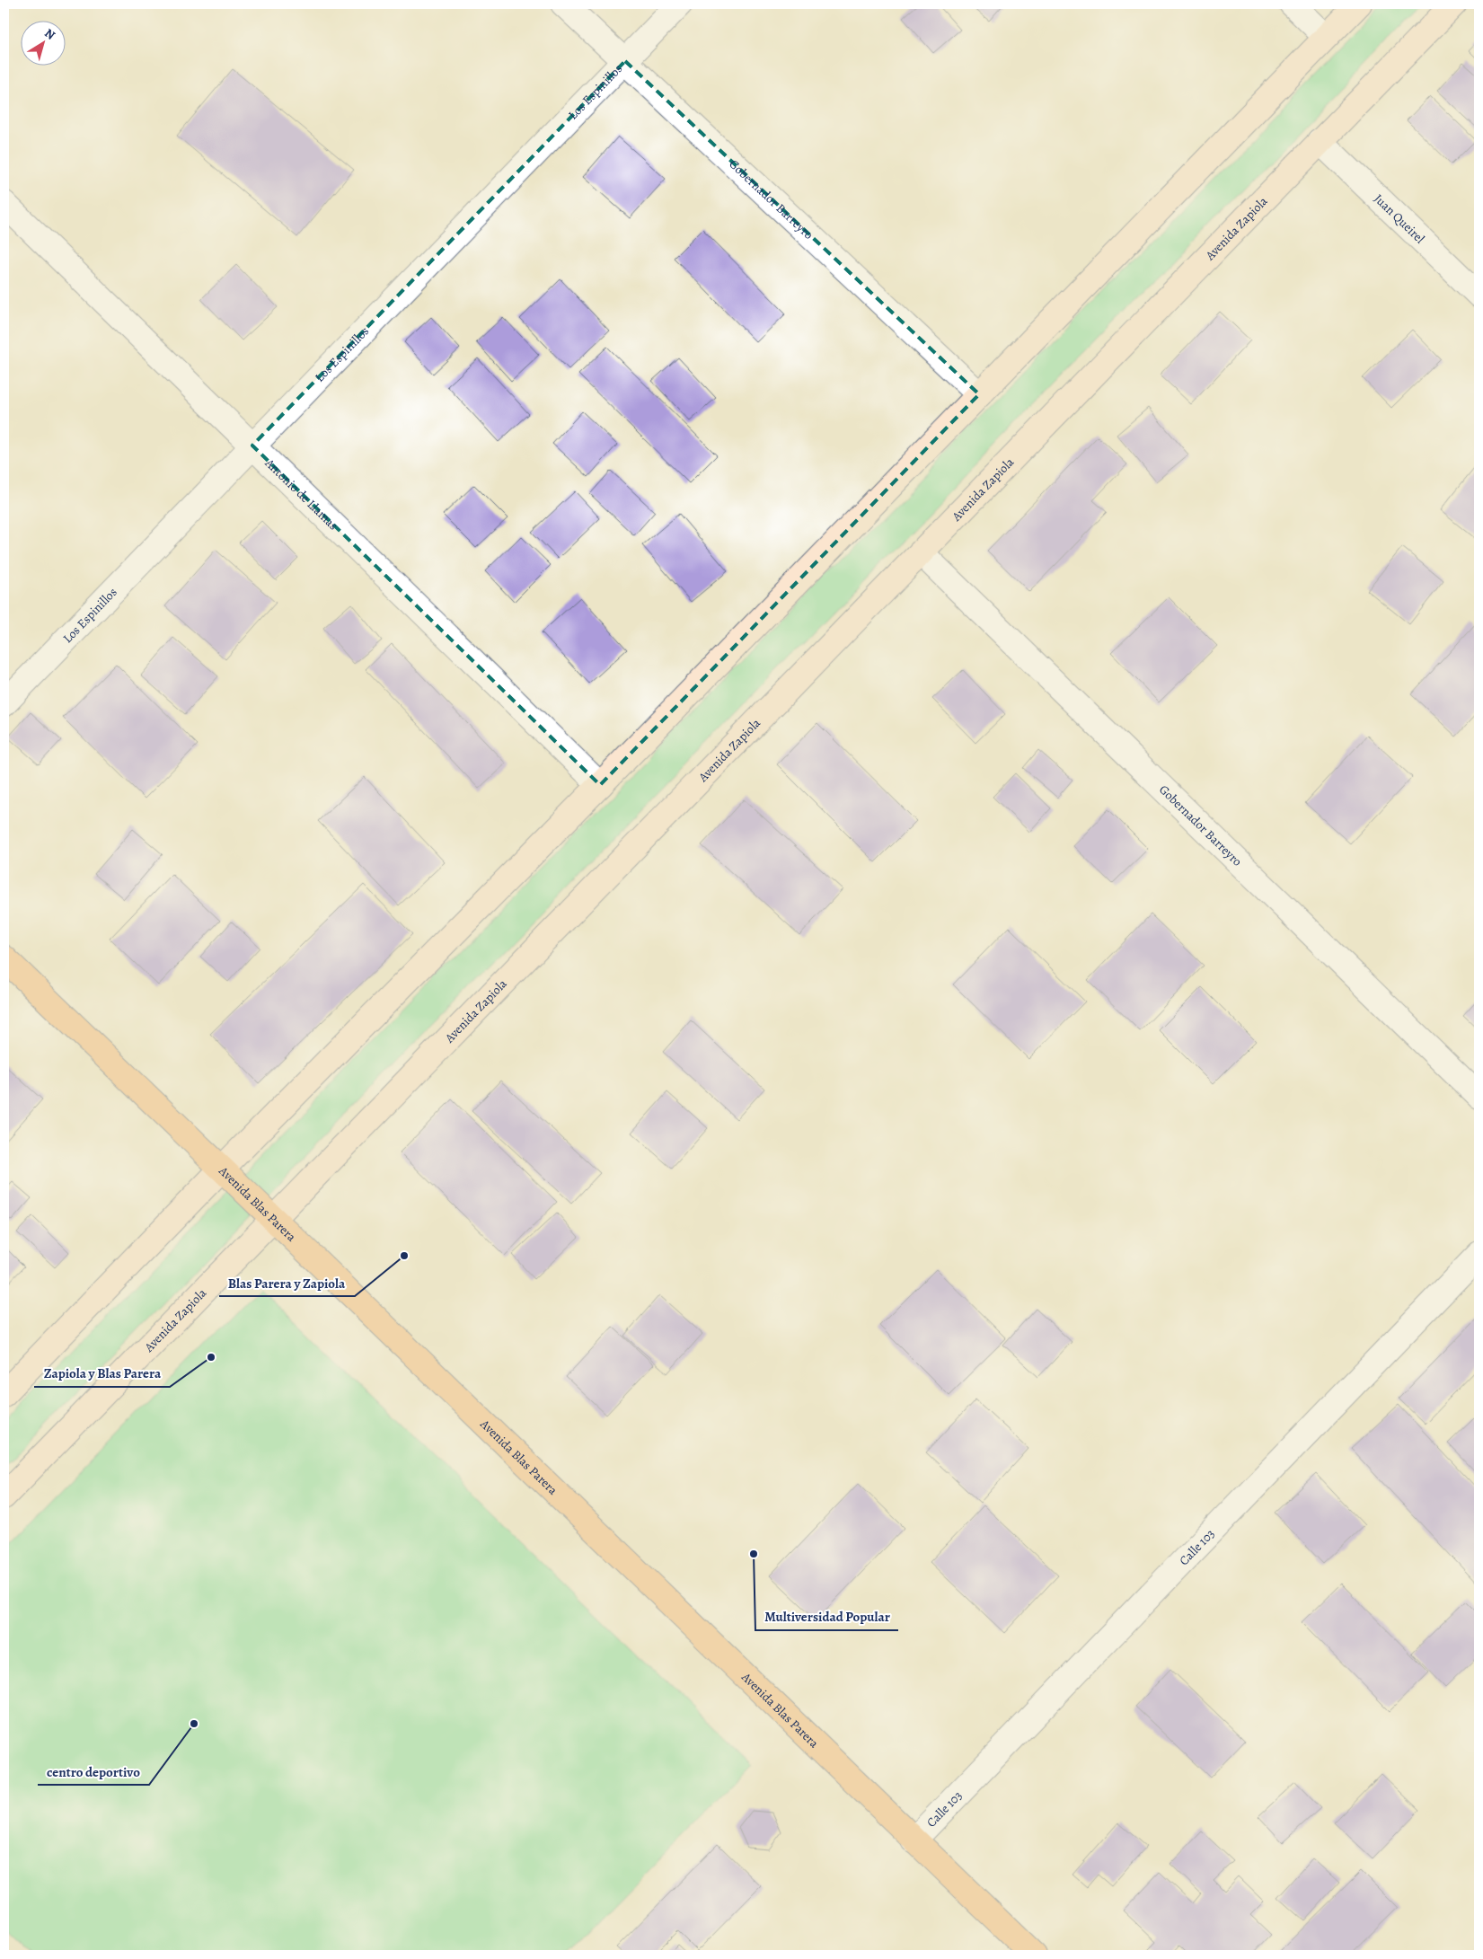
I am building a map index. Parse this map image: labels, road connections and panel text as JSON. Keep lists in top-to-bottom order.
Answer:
{
  "streets": {
    "main road": ["Avenida Zapiola", "Avenida Blas Parera"],
    "street": [
      "Los Espinillos",
      "Gobernador Barreyro",
      "Juan Queirel",
      "Antonio de Llamas",
      "Calle 103"
    ]
  },
  "crossings": [
    ["Los Espinillos", "Gobernador Barreyro"],
    ["Los Espinillos", "Antonio de Llamas"],
    ["Gobernador Barreyro", "Avenida Zapiola"],
    ["Juan Queirel", "Avenida Zapiola"],
    ["Avenida Zapiola", "Avenida Blas Parera"],
    ["Avenida Blas Parera", "Calle 103"]
  ],
  "places": [
    "Blas Parera y Zapiola",
    "Zapiola y Blas Parera",
    "Multiversidad Popular",
    "centro deportivo"
  ],
  "north": "top right"
}
